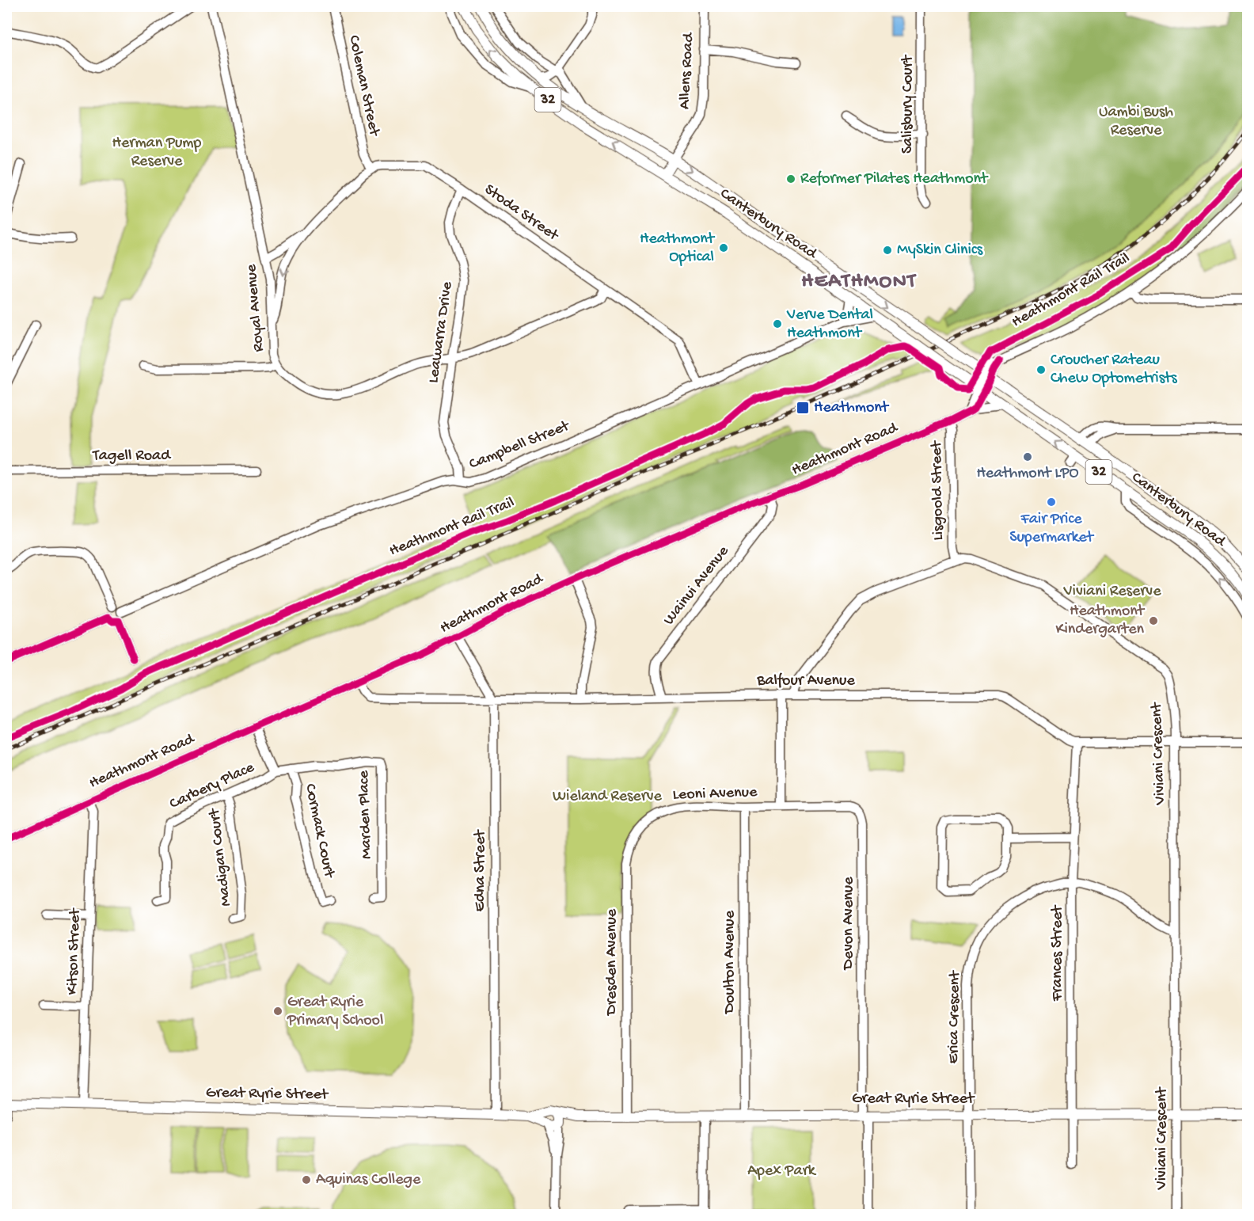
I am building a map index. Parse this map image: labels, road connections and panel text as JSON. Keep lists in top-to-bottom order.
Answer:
{
  "streets": {
    "main road": ["32", "Canterbury Road", "Great Ryrie Street"],
    "street": [
      "Allens Road",
      "Coleman Street",
      "Salisbury Court",
      "Stoda Street",
      "Royal Avenue",
      "Leawarra Drive",
      "Campbell Street",
      "Heathmont Road",
      "Tagell Road",
      "Lisgoold Street",
      "Wainui Avenue",
      "Balfour Avenue",
      "Viviani Crescent",
      "Carbery Place",
      "Leoni Avenue",
      "Marden Place",
      "Cormack Court",
      "Madigan Court",
      "Edna Street",
      "Devon Avenue",
      "Kitson Street",
      "Frances Street",
      "Dresden Avenue",
      "Doulton Avenue",
      "Erica Crescent"
    ],
    "cycle path": ["Heathmont Rail Trail"]
  },
  "crossings": [
    ["Allens Road", "Canterbury Road"],
    ["Coleman Street", "Stoda Street"],
    ["Stoda Street", "Royal Avenue"],
    ["Stoda Street", "Leawarra Drive"],
    ["Stoda Street", "Campbell Street"],
    ["Canterbury Road", "Campbell Street"],
    ["Royal Avenue", "Leawarra Drive"],
    ["Leawarra Drive", "Campbell Street"],
    ["Heathmont Road", "Lisgoold Street"],
    ["Heathmont Road", "Wainui Avenue"],
    ["Heathmont Road", "Balfour Avenue"],
    ["Heathmont Road", "Carbery Place"],
    ["Heathmont Road", "Edna Street"],
    ["Heathmont Road", "Kitson Street"],
    ["Lisgoold Street", "Viviani Crescent"],
    ["Wainui Avenue", "Balfour Avenue"],
    ["Balfour Avenue", "Viviani Crescent"],
    ["Balfour Avenue", "Edna Street"],
    ["Balfour Avenue", "Frances Street"],
    ["Viviani Crescent", "Erica Crescent"],
    ["Viviani Crescent", "Great Ryrie Street"],
    ["Carbery Place", "Cormack Court"],
    ["Carbery Place", "Madigan Court"],
    ["Leoni Avenue", "Devon Avenue"],
    ["Leoni Avenue", "Dresden Avenue"],
    ["Leoni Avenue", "Doulton Avenue"],
    ["Marden Place", "Cormack Court"],
    ["Edna Street", "Great Ryrie Street"],
    ["Devon Avenue", "Great Ryrie Street"],
    ["Kitson Street", "Great Ryrie Street"],
    ["Frances Street", "Erica Crescent"],
    ["Frances Street", "Great Ryrie Street"],
    ["Dresden Avenue", "Great Ryrie Street"],
    ["Doulton Avenue", "Great Ryrie Street"],
    ["Erica Crescent", "Great Ryrie Street"]
  ],
  "districts": ["HEATHMONT"],
  "parks": [
    "Uambi Bush Reserve",
    "Herman Pump Reserve",
    "Viviani Reserve",
    "Wieland Reserve",
    "Apex Park"
  ],
  "places": {
    "other": [
      "Reformer Pilates Heathmont",
      "Heathmont Optical",
      "MySkin Clinics",
      "Verve Dental Heathmont",
      "Croucher Rateau Chew Optometrists",
      "Heathmont LPO",
      "Fair Price Supermarket",
      "Heathmont Kindergarten",
      "Great Ryrie Primary School",
      "Aquinas College"
    ],
    "transit": ["Heathmont"]
  }
}
